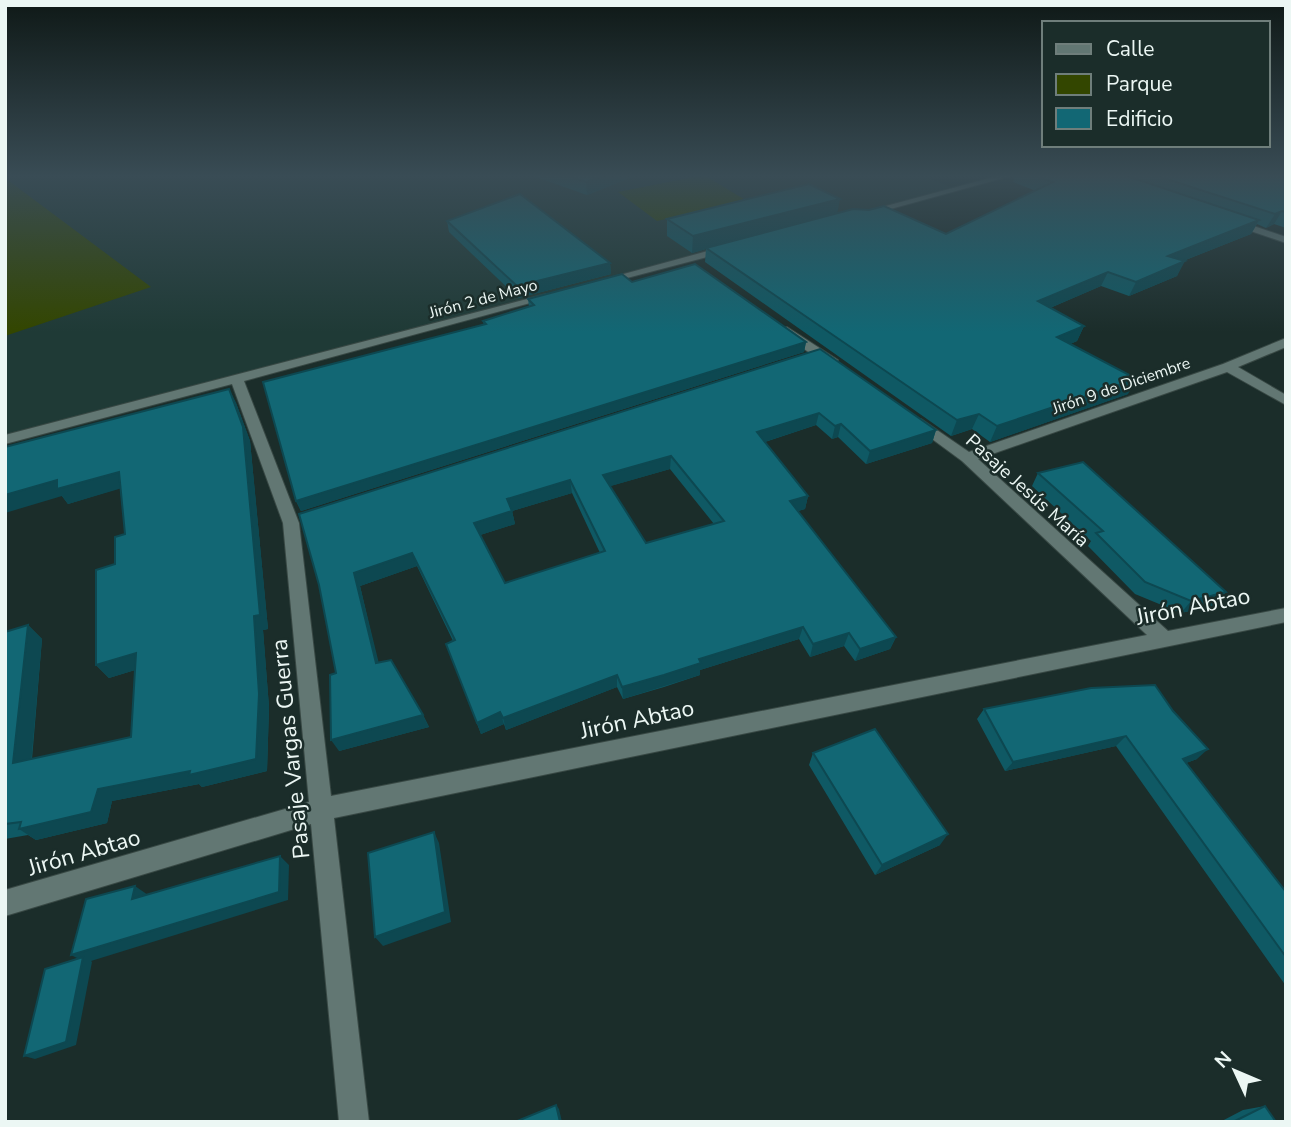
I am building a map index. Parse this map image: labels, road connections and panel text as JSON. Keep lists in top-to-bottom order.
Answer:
{
  "streets": {
    "street": [
      "Jirón 2 de Mayo",
      "Jirón 9 de Diciembre",
      "Pasaje Jesús María",
      "Jirón Abtao",
      "Pasaje Vargas Guerra"
    ]
  },
  "crossings": [
    ["Jirón 2 de Mayo", "Pasaje Vargas Guerra"],
    ["Jirón 9 de Diciembre", "Pasaje Jesús María"],
    ["Pasaje Jesús María", "Jirón Abtao"],
    ["Jirón Abtao", "Pasaje Vargas Guerra"]
  ],
  "legend": ["Calle", "Parque", "Edificio"],
  "north": "top left"
}
